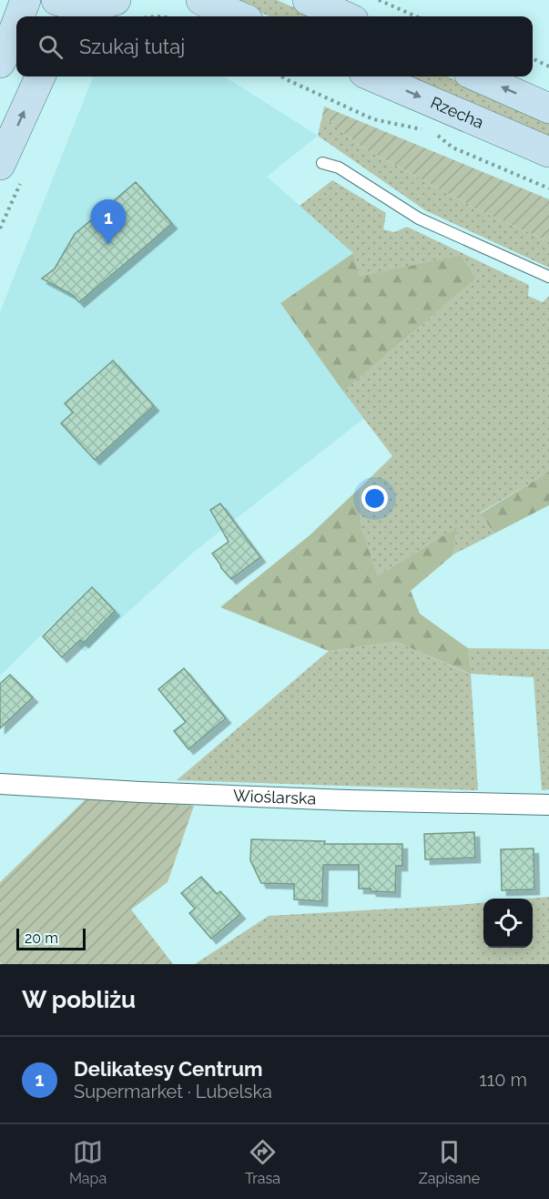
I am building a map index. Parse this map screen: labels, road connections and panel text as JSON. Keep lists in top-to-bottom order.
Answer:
{
  "streets": {
    "main road": ["Rzecha"],
    "street": ["Wioślarska"]
  },
  "scale_bar": "20 m",
  "page": {
    "search": "Szukaj tutaj",
    "pins": "1",
    "scale": "20 m",
    "heading": "W pobliżu",
    "list": [
      {
        "mark": "1",
        "name": "Delikatesy Centrum",
        "note": "Supermarket · Lubelska",
        "value": "110 m"
      }
    ],
    "nav": ["Mapa", "Trasa", "Zapisane"]
  }
}
